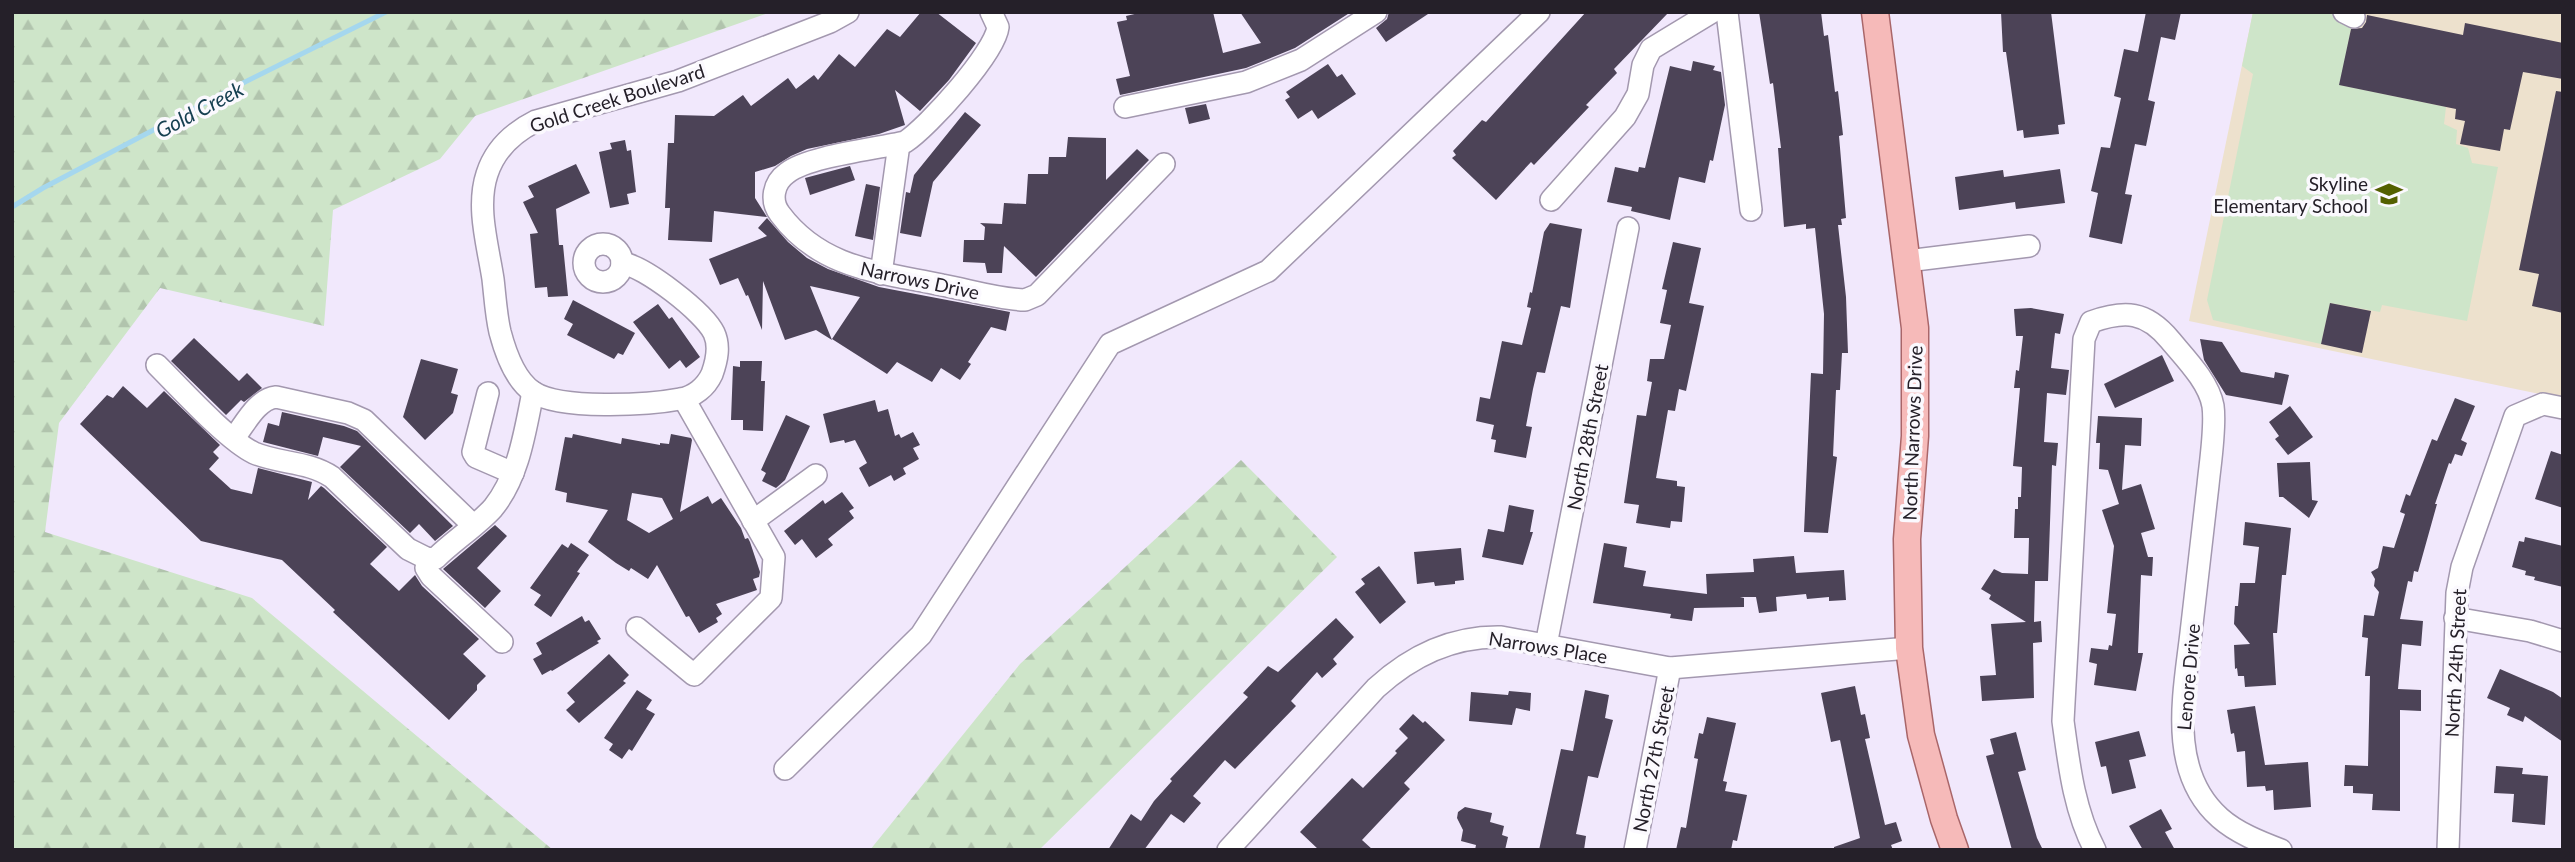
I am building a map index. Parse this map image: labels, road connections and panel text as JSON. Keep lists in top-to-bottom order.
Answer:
{
  "streets": {
    "main road": ["North Narrows Drive"],
    "street": [
      "Gold Creek Boulevard",
      "Narrows Drive",
      "North 28th Street",
      "Narrows Place",
      "North 24th Street",
      "Lenore Drive",
      "North 27th Street"
    ]
  },
  "crossings": [
    ["North Narrows Drive", "Narrows Place"],
    ["North 28th Street", "Narrows Place"],
    ["Narrows Place", "North 27th Street"]
  ],
  "water": ["Gold Creek"],
  "places": {
    "school or university": ["Skyline Elementary School"]
  }
}
